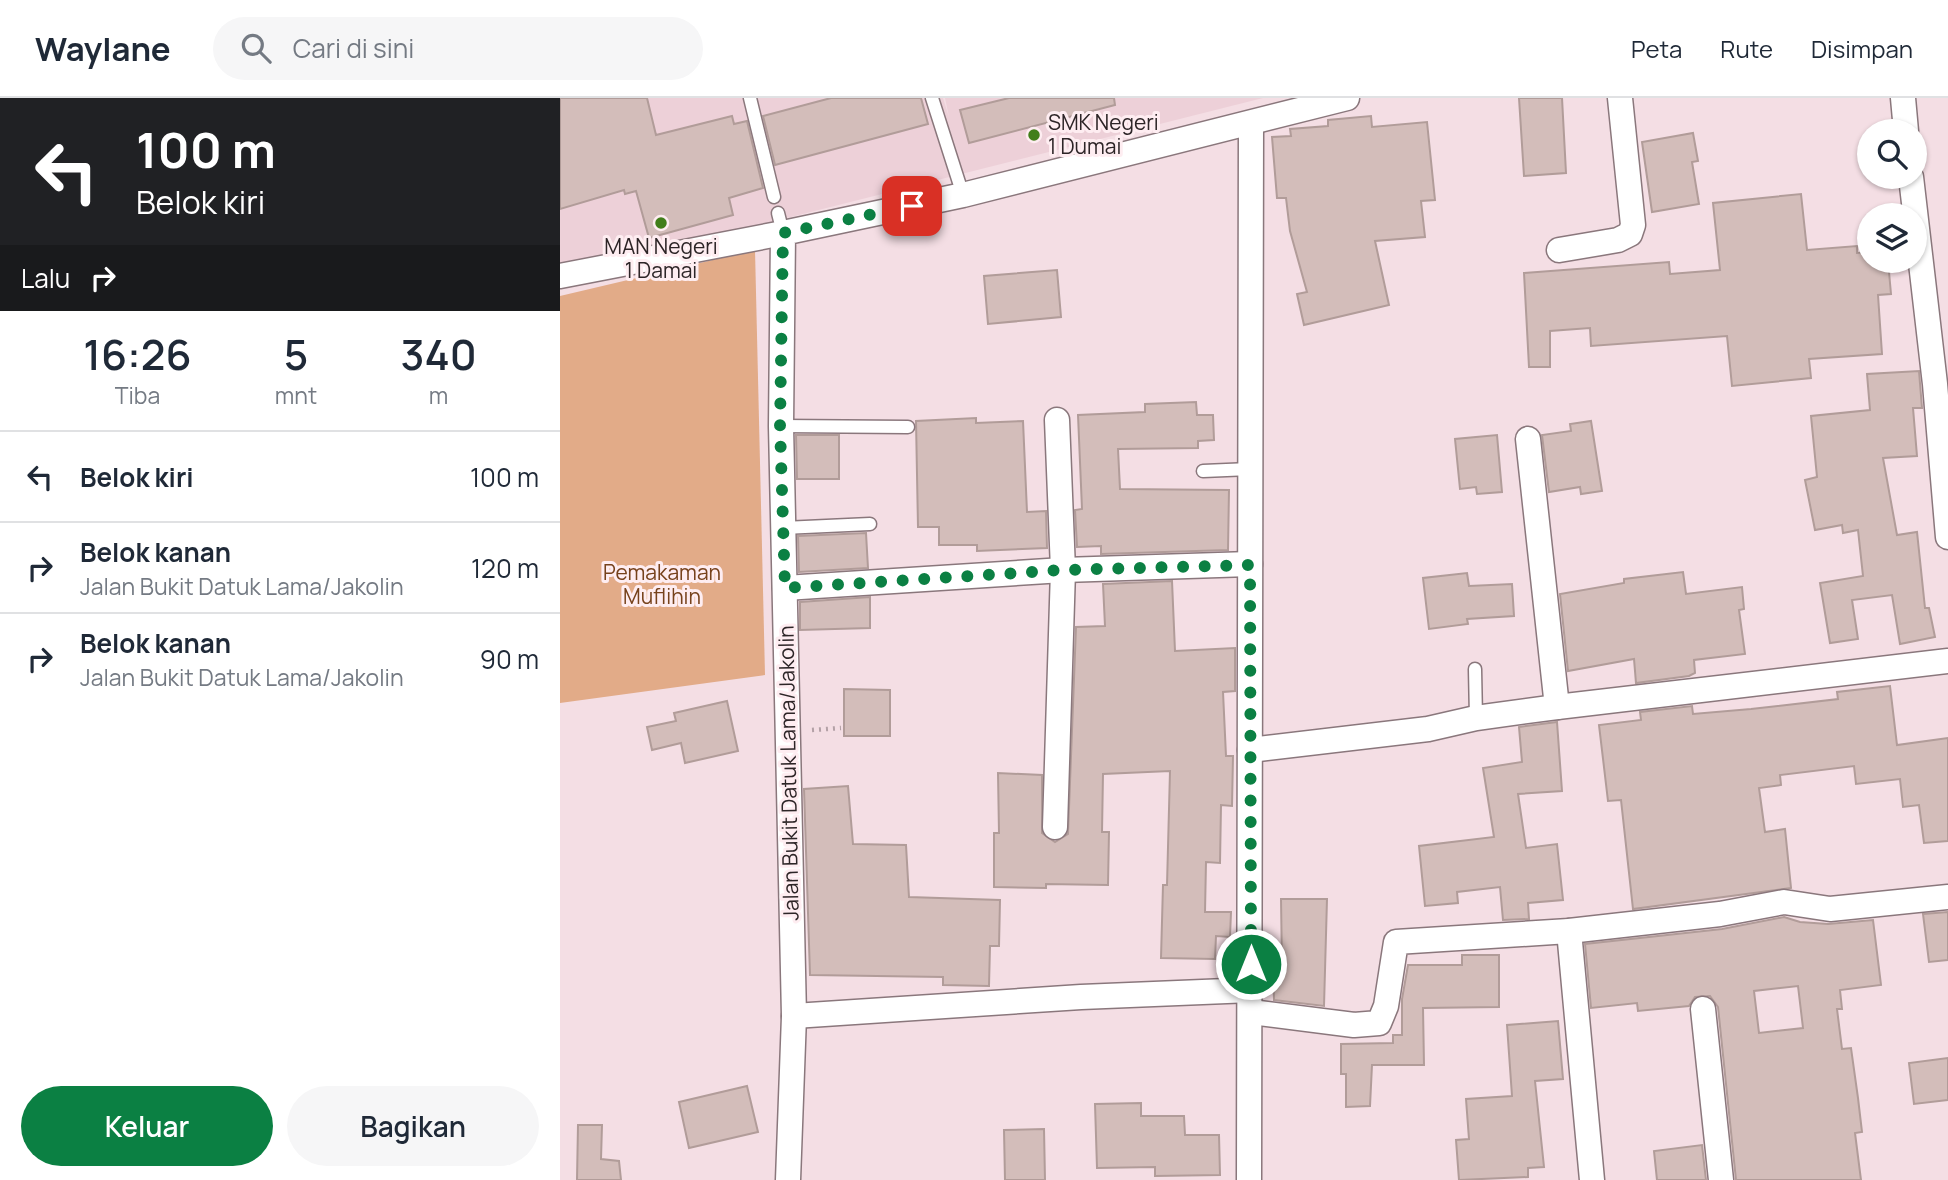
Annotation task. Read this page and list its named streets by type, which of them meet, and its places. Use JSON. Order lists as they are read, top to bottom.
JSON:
{
  "streets": {
    "street": ["Jalan Bukit Datuk Lama/Jakolin"]
  },
  "parks": ["Pemakaman Muflihin"],
  "places": ["SMK Negeri 1 Dumai", "MAN Negeri 1 Damai"],
  "page": {
    "header": "Waylane",
    "search": "Cari di sini",
    "nav": ["Peta", "Rute", "Disimpan"],
    "turn": ["100 m", "Belok kiri"],
    "then": "Lalu",
    "eta": [
      "16:26",
      "Tiba",
      "5",
      "mnt",
      "340",
      "m"
    ],
    "list": [
      {
        "name": "Belok kiri",
        "value": "100 m"
      },
      {
        "name": "Belok kanan",
        "note": "Jalan Bukit Datuk Lama/Jakolin",
        "value": "120 m"
      },
      {
        "name": "Belok kanan",
        "note": "Jalan Bukit Datuk Lama/Jakolin",
        "value": "90 m"
      }
    ],
    "buttons": ["Keluar", "Bagikan"]
  }
}
